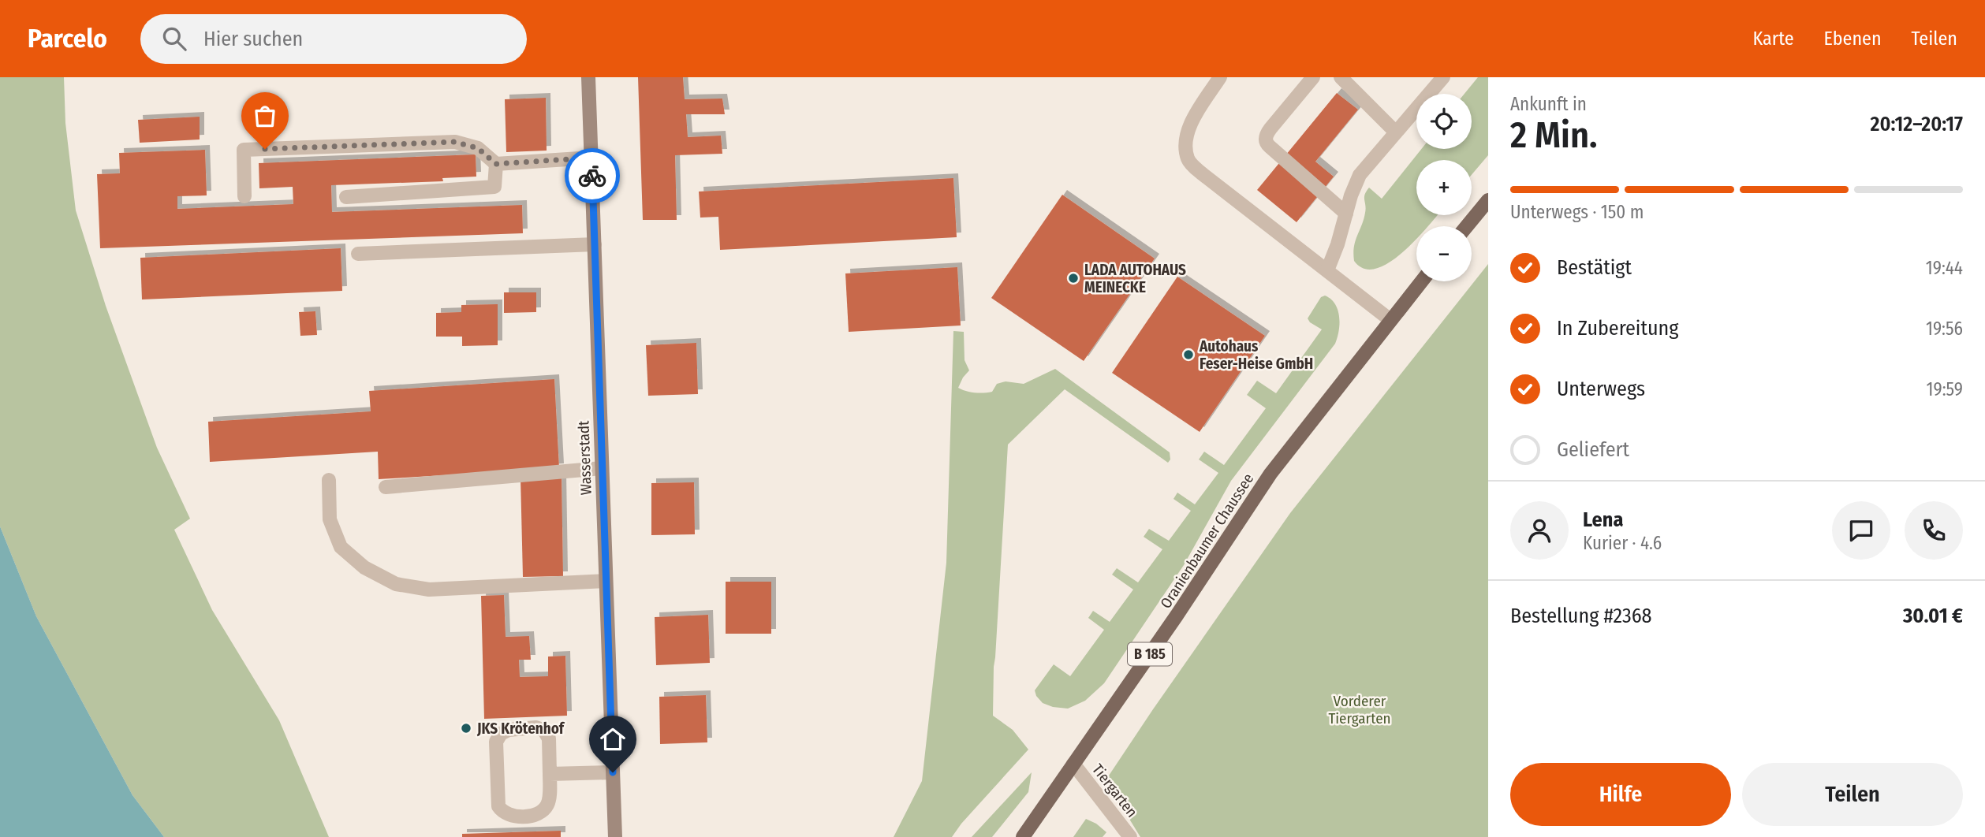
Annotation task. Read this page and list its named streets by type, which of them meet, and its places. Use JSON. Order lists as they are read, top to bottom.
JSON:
{
  "streets": {
    "main road": ["Wasserstadt", "Oranienbaumer Chaussee", "B 185"],
    "lane": ["Tiergarten"]
  },
  "crossings": [
    ["Oranienbaumer Chaussee", "Tiergarten"]
  ],
  "parks": ["Vorderer Tiergarten"],
  "places": ["LADA AUTOHAUS MEINECKE", "Autohaus Feser-Heise GmbH", "JKS Krötenhof"],
  "page": {
    "header": "Parcelo",
    "search": "Hier suchen",
    "nav": ["Karte", "Ebenen", "Teilen"],
    "heading": ["2 Min.", "Ankunft in", "20:12–20:17"],
    "panel": [
      "Lena",
      "Kurier · 4.6",
      "Bestellung #2368",
      "30.01 €"
    ],
    "map_buttons": ["+", "−"],
    "bar": "Unterwegs · 150 m",
    "list": [
      ["Bestätigt", "19:44"],
      ["In Zubereitung", "19:56"],
      ["Unterwegs", "19:59"],
      "Geliefert"
    ],
    "buttons": ["Hilfe", "Teilen"]
  }
}
